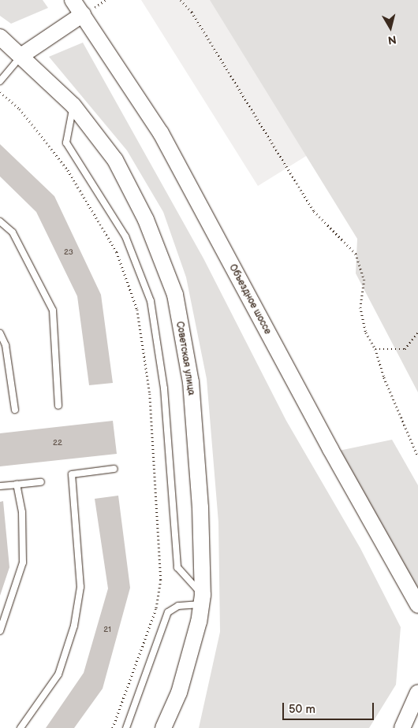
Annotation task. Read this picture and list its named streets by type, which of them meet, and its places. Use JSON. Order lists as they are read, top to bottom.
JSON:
{
  "streets": {
    "street": ["Объездное шоссе", "Советская улица"]
  },
  "house_numbers": ["23", "22", "21"],
  "scale_bar": "50 m",
  "north": "bottom"
}
